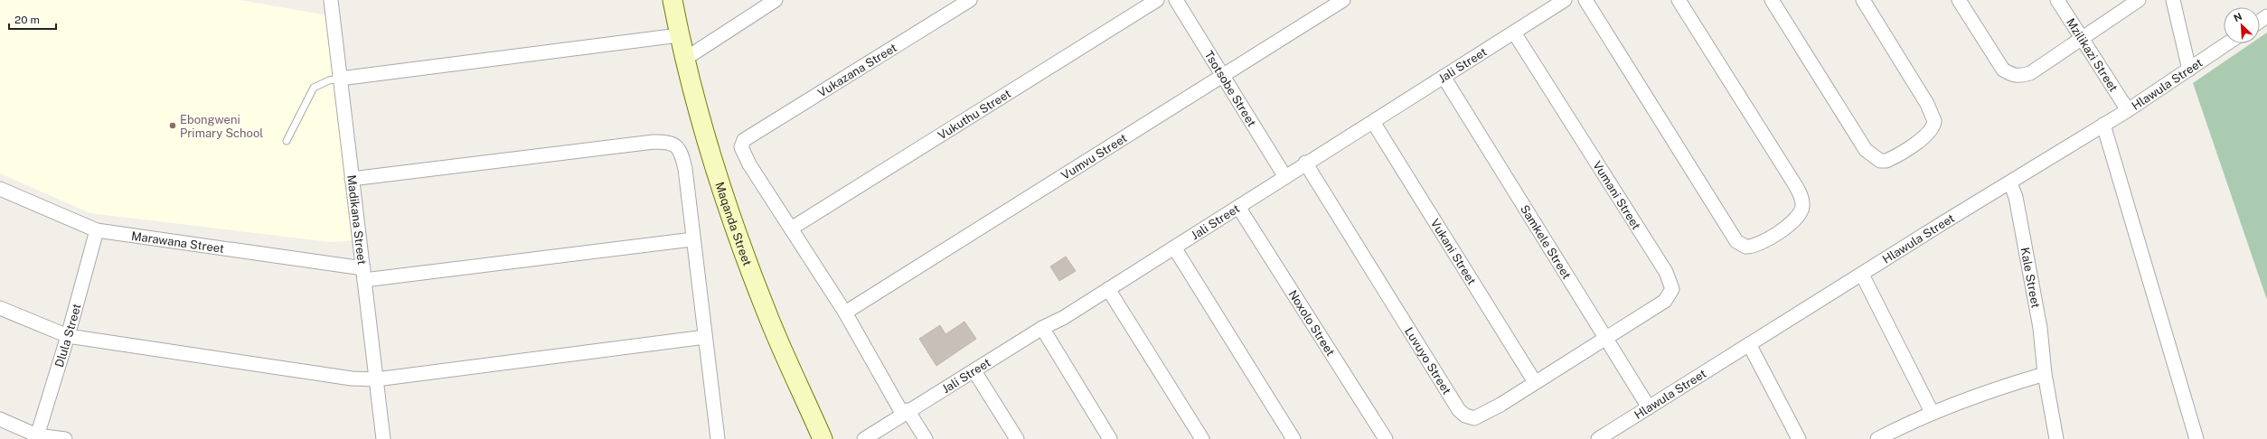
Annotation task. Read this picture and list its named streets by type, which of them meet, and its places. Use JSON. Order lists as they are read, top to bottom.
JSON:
{
  "streets": {
    "street": [
      "Mzilikazi Street",
      "Jali Street",
      "Vukazana Street",
      "Hlawula Street",
      "Tsotsobe Street",
      "Vukuthu Street",
      "Vumvu Street",
      "Vumani Street",
      "Madikana Street",
      "Maqanda Street",
      "Marawana Street",
      "Samkele Street",
      "Vukani Street",
      "Kale Street",
      "Noxolo Street",
      "Dlula Street",
      "Luvuyo Street"
    ]
  },
  "crossings": [
    ["Mzilikazi Street", "Hlawula Street"],
    ["Jali Street", "Tsotsobe Street"],
    ["Jali Street", "Vumani Street"],
    ["Jali Street", "Samkele Street"],
    ["Jali Street", "Vukani Street"],
    ["Jali Street", "Noxolo Street"],
    ["Jali Street", "Luvuyo Street"],
    ["Vukazana Street", "Vukuthu Street"],
    ["Hlawula Street", "Samkele Street"],
    ["Hlawula Street", "Kale Street"],
    ["Tsotsobe Street", "Vumvu Street"],
    ["Vumani Street", "Samkele Street"],
    ["Vumani Street", "Luvuyo Street"],
    ["Madikana Street", "Marawana Street"],
    ["Marawana Street", "Dlula Street"],
    ["Samkele Street", "Luvuyo Street"],
    ["Vukani Street", "Luvuyo Street"]
  ],
  "places": ["Ebongweni Primary School"],
  "scale_bar": "20 m",
  "north": "top left"
}
